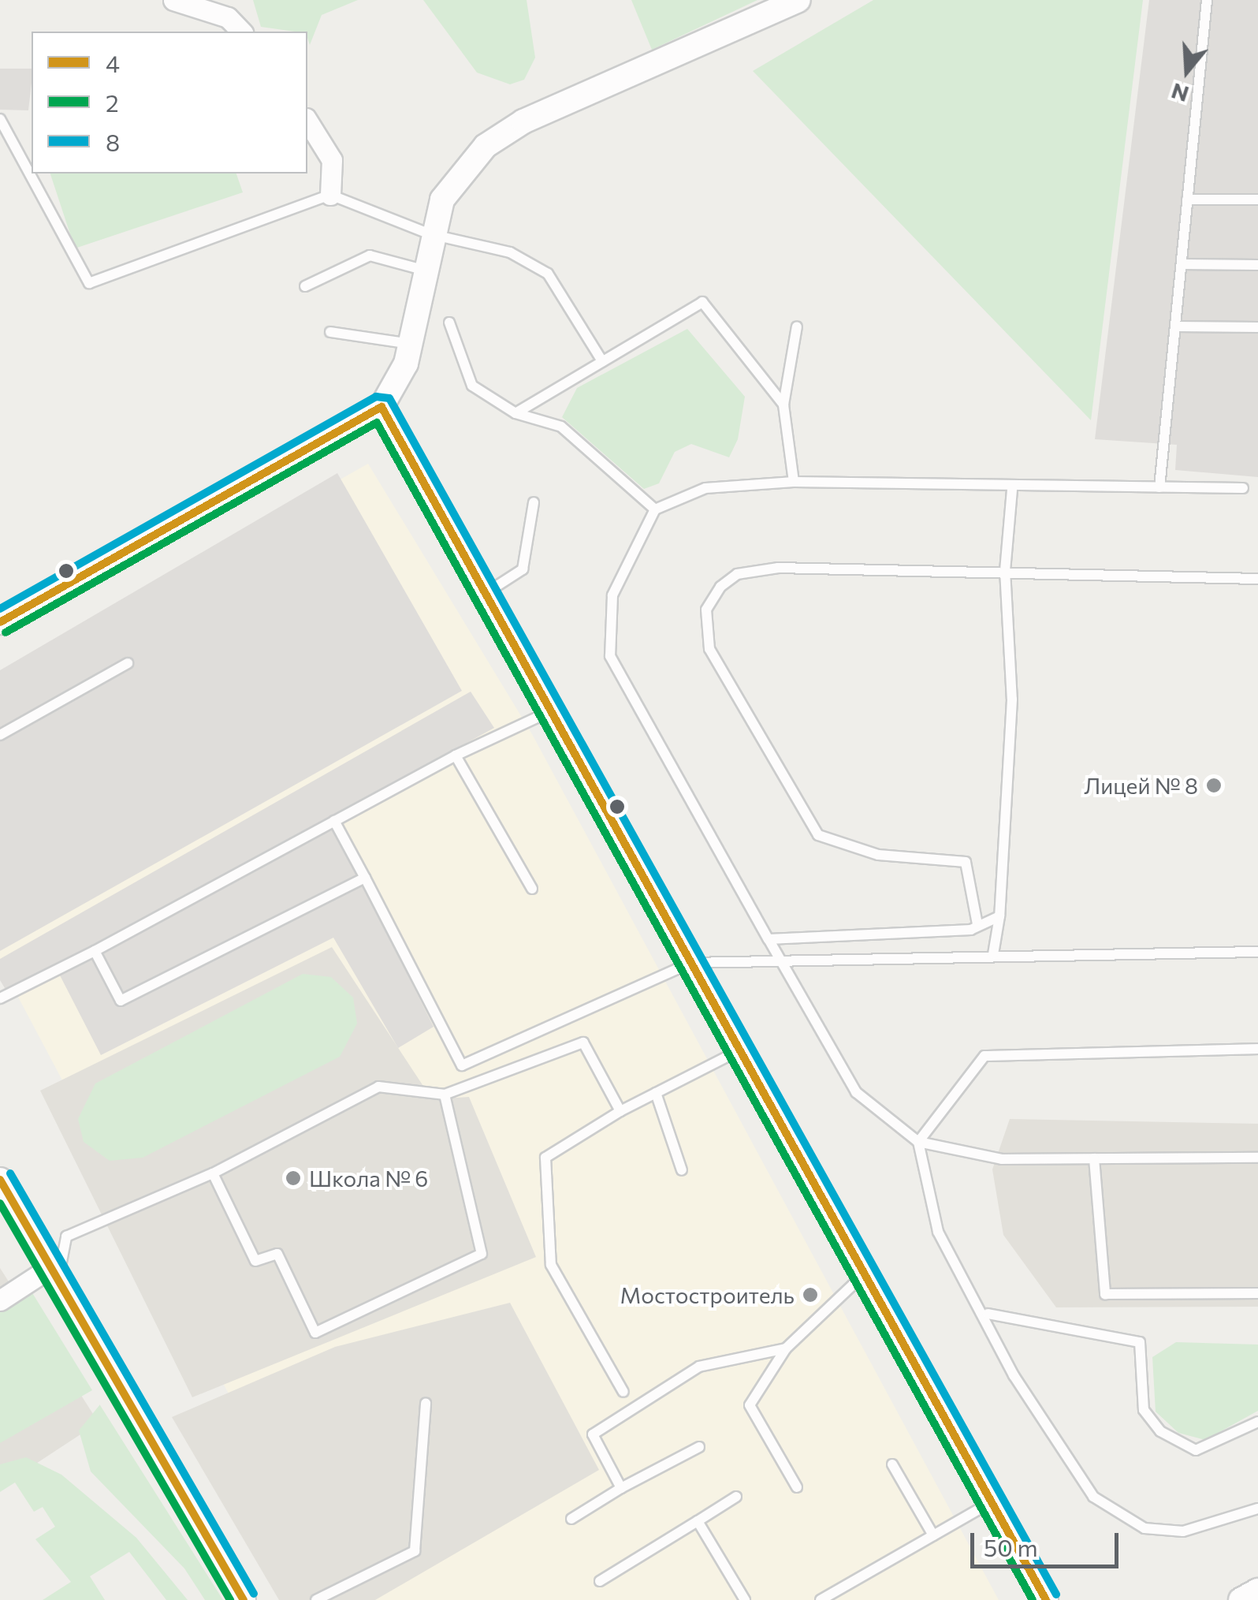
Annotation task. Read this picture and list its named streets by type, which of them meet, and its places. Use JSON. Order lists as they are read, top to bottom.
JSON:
{
  "places": ["Лицей № 8", "Школа № 6", "Мостостроитель"],
  "lines": ["transit line 8", "transit line 4", "transit line 2"],
  "legend": ["4", "2", "8"],
  "scale_bar": "50 m",
  "north": "bottom"
}
